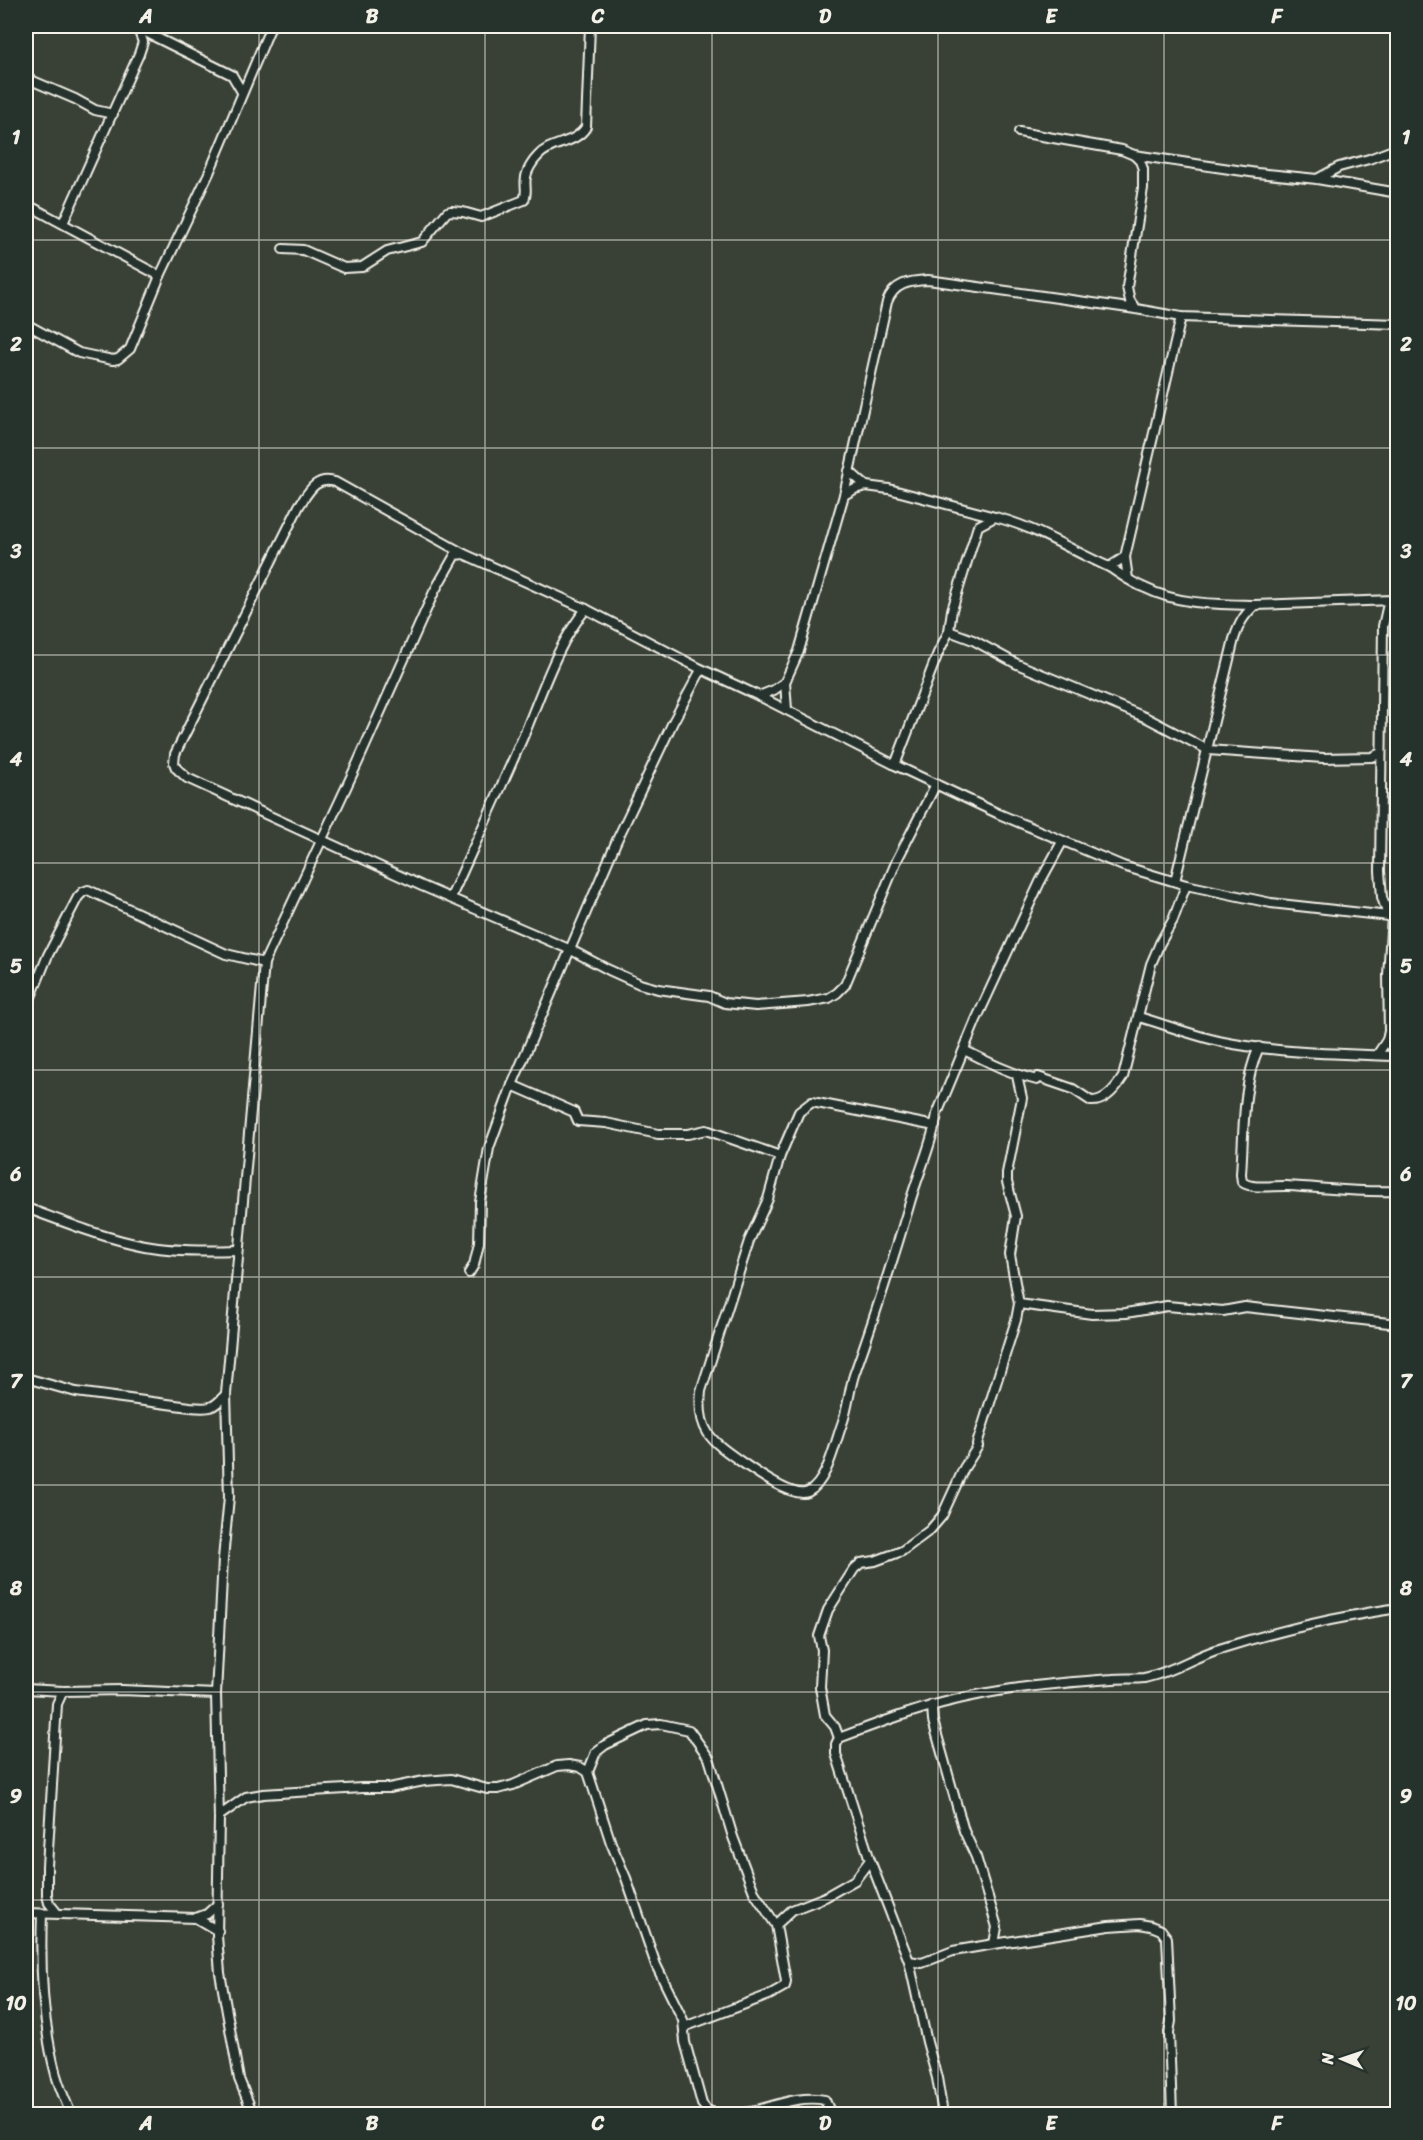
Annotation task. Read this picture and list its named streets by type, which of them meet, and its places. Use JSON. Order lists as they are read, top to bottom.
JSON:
{
  "north": "left",
  "grid": {
    "columns": [
      "A",
      "B",
      "C",
      "D",
      "E",
      "F"
    ],
    "rows": [
      "1",
      "2",
      "3",
      "4",
      "5",
      "6",
      "7",
      "8",
      "9",
      "10"
    ]
  }
}
